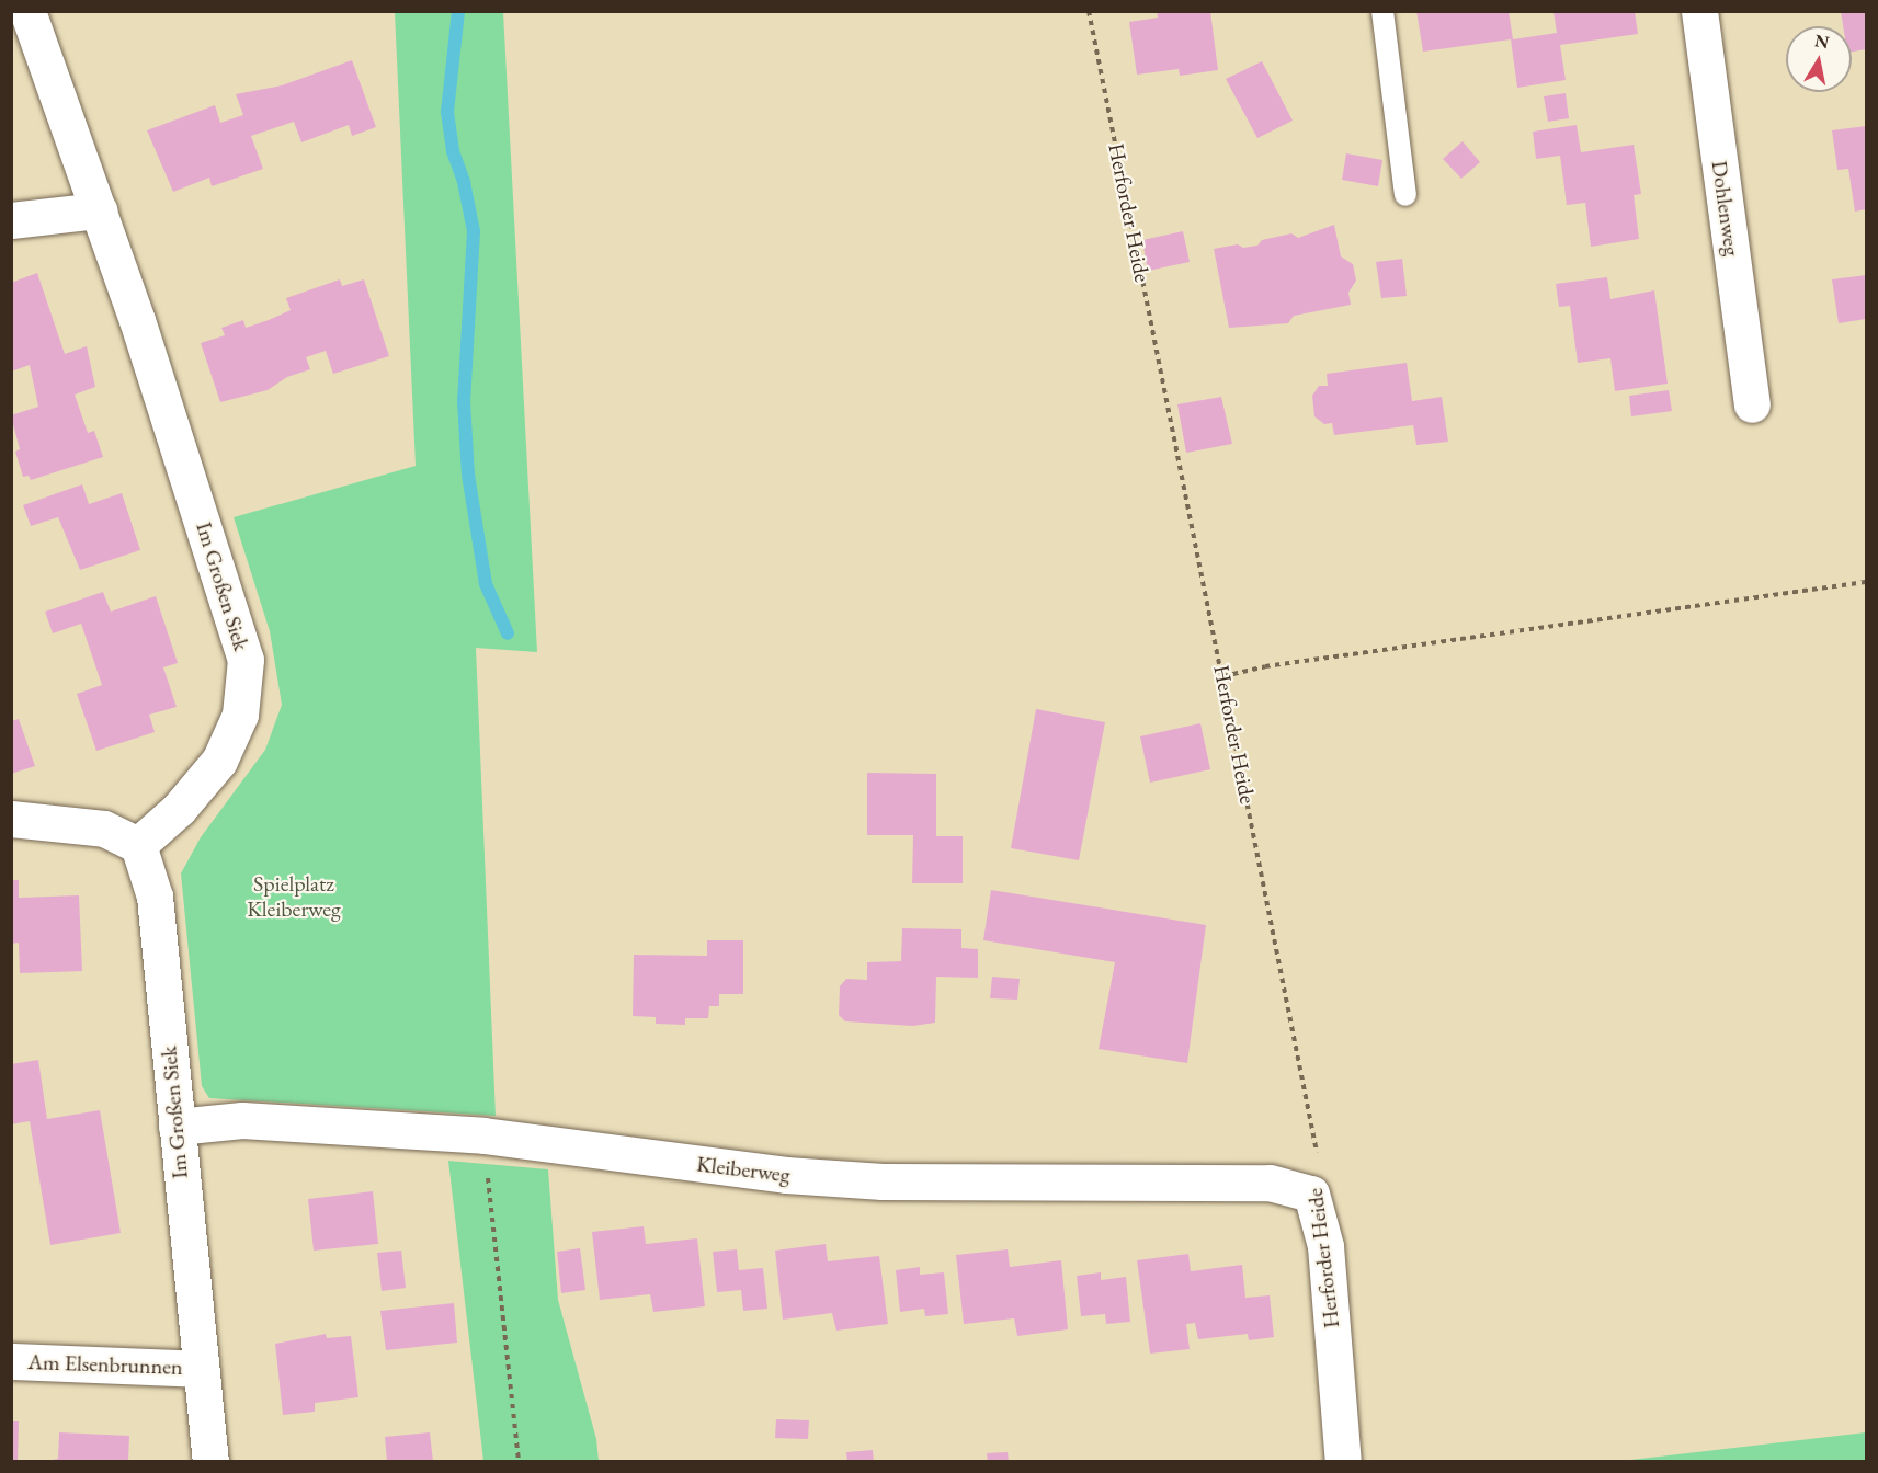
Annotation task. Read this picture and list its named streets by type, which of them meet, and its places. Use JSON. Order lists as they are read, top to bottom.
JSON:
{
  "streets": {
    "street": [
      "Dohlenweg",
      "Herforder Heide",
      "Im Großen Siek",
      "Kleiberweg",
      "Am Elsenbrunnen"
    ]
  },
  "crossings": [
    ["Herforder Heide", "Kleiberweg"],
    ["Im Großen Siek", "Kleiberweg"],
    ["Im Großen Siek", "Am Elsenbrunnen"]
  ],
  "parks": ["Spielplatz Kleiberweg"],
  "north": "top"
}
